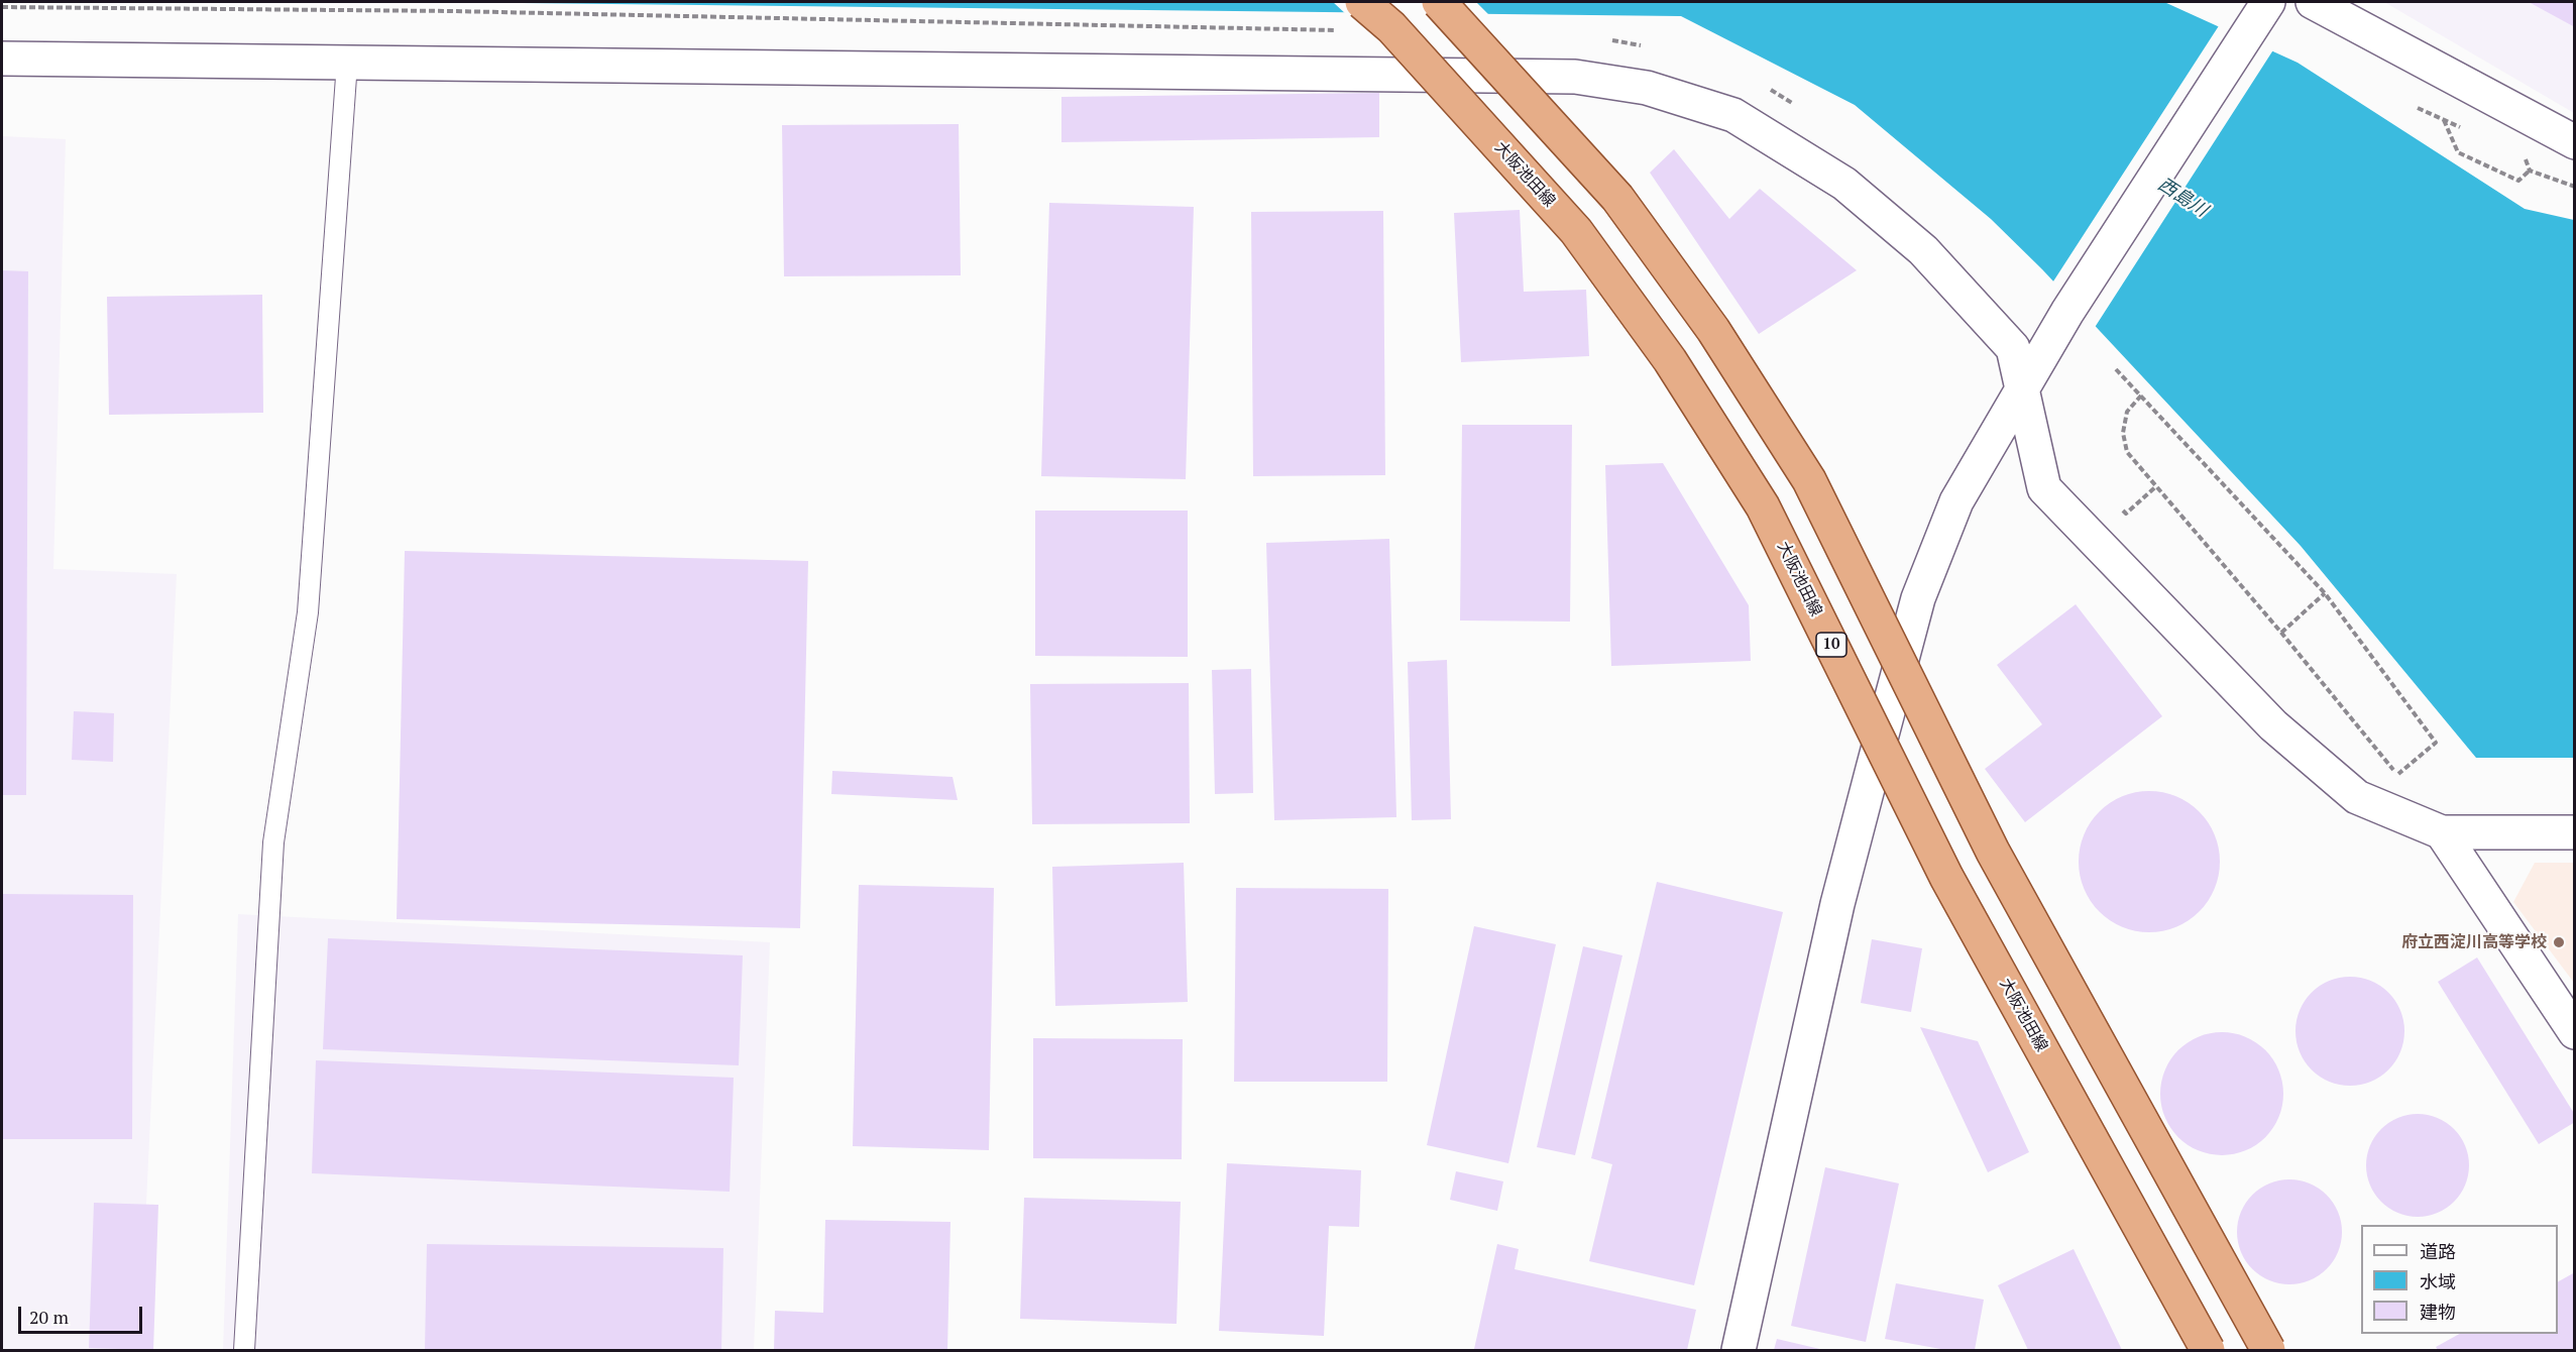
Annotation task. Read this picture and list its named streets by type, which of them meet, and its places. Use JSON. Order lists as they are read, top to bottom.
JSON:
{
  "streets": {
    "main road": ["大阪池田線", "10"]
  },
  "water": ["西島川"],
  "places": ["府立西淀川高等学校"],
  "legend": ["道路", "水域", "建物"],
  "scale_bar": "20 m"
}
